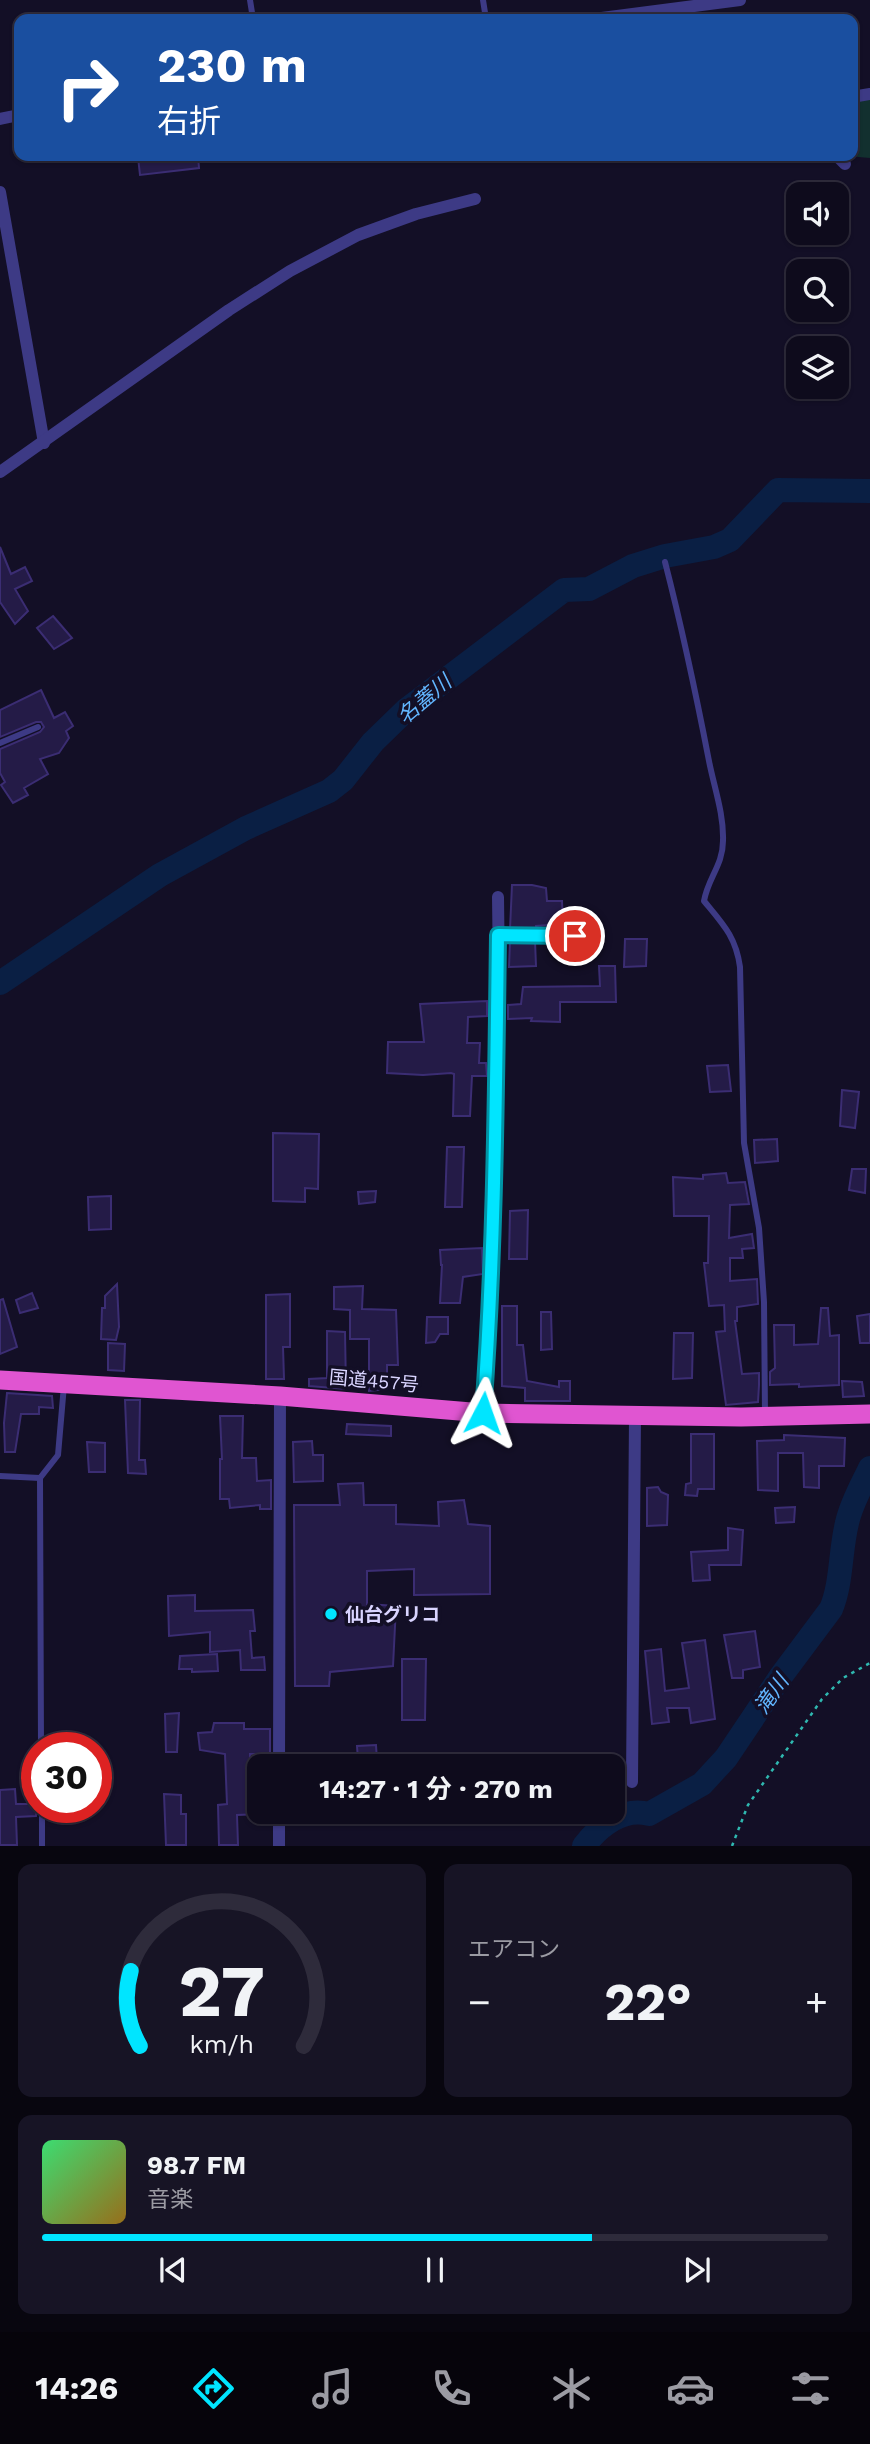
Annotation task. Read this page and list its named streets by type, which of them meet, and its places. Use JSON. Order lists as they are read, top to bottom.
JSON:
{
  "streets": {
    "highway": ["国道457号"]
  },
  "water": ["名蓋川", "滝川"],
  "places": ["仙台グリコ"],
  "page": {
    "turn": ["230 m", "右折"],
    "limit": "30",
    "trip": "14:27 · 1 分 · 270 m",
    "tile": "エアコン",
    "heat": ["−", "22°", "+"],
    "song": ["98.7 FM", "音楽"],
    "tabs": "14:26",
    "gauge": ["27", "km/h"]
  }
}
